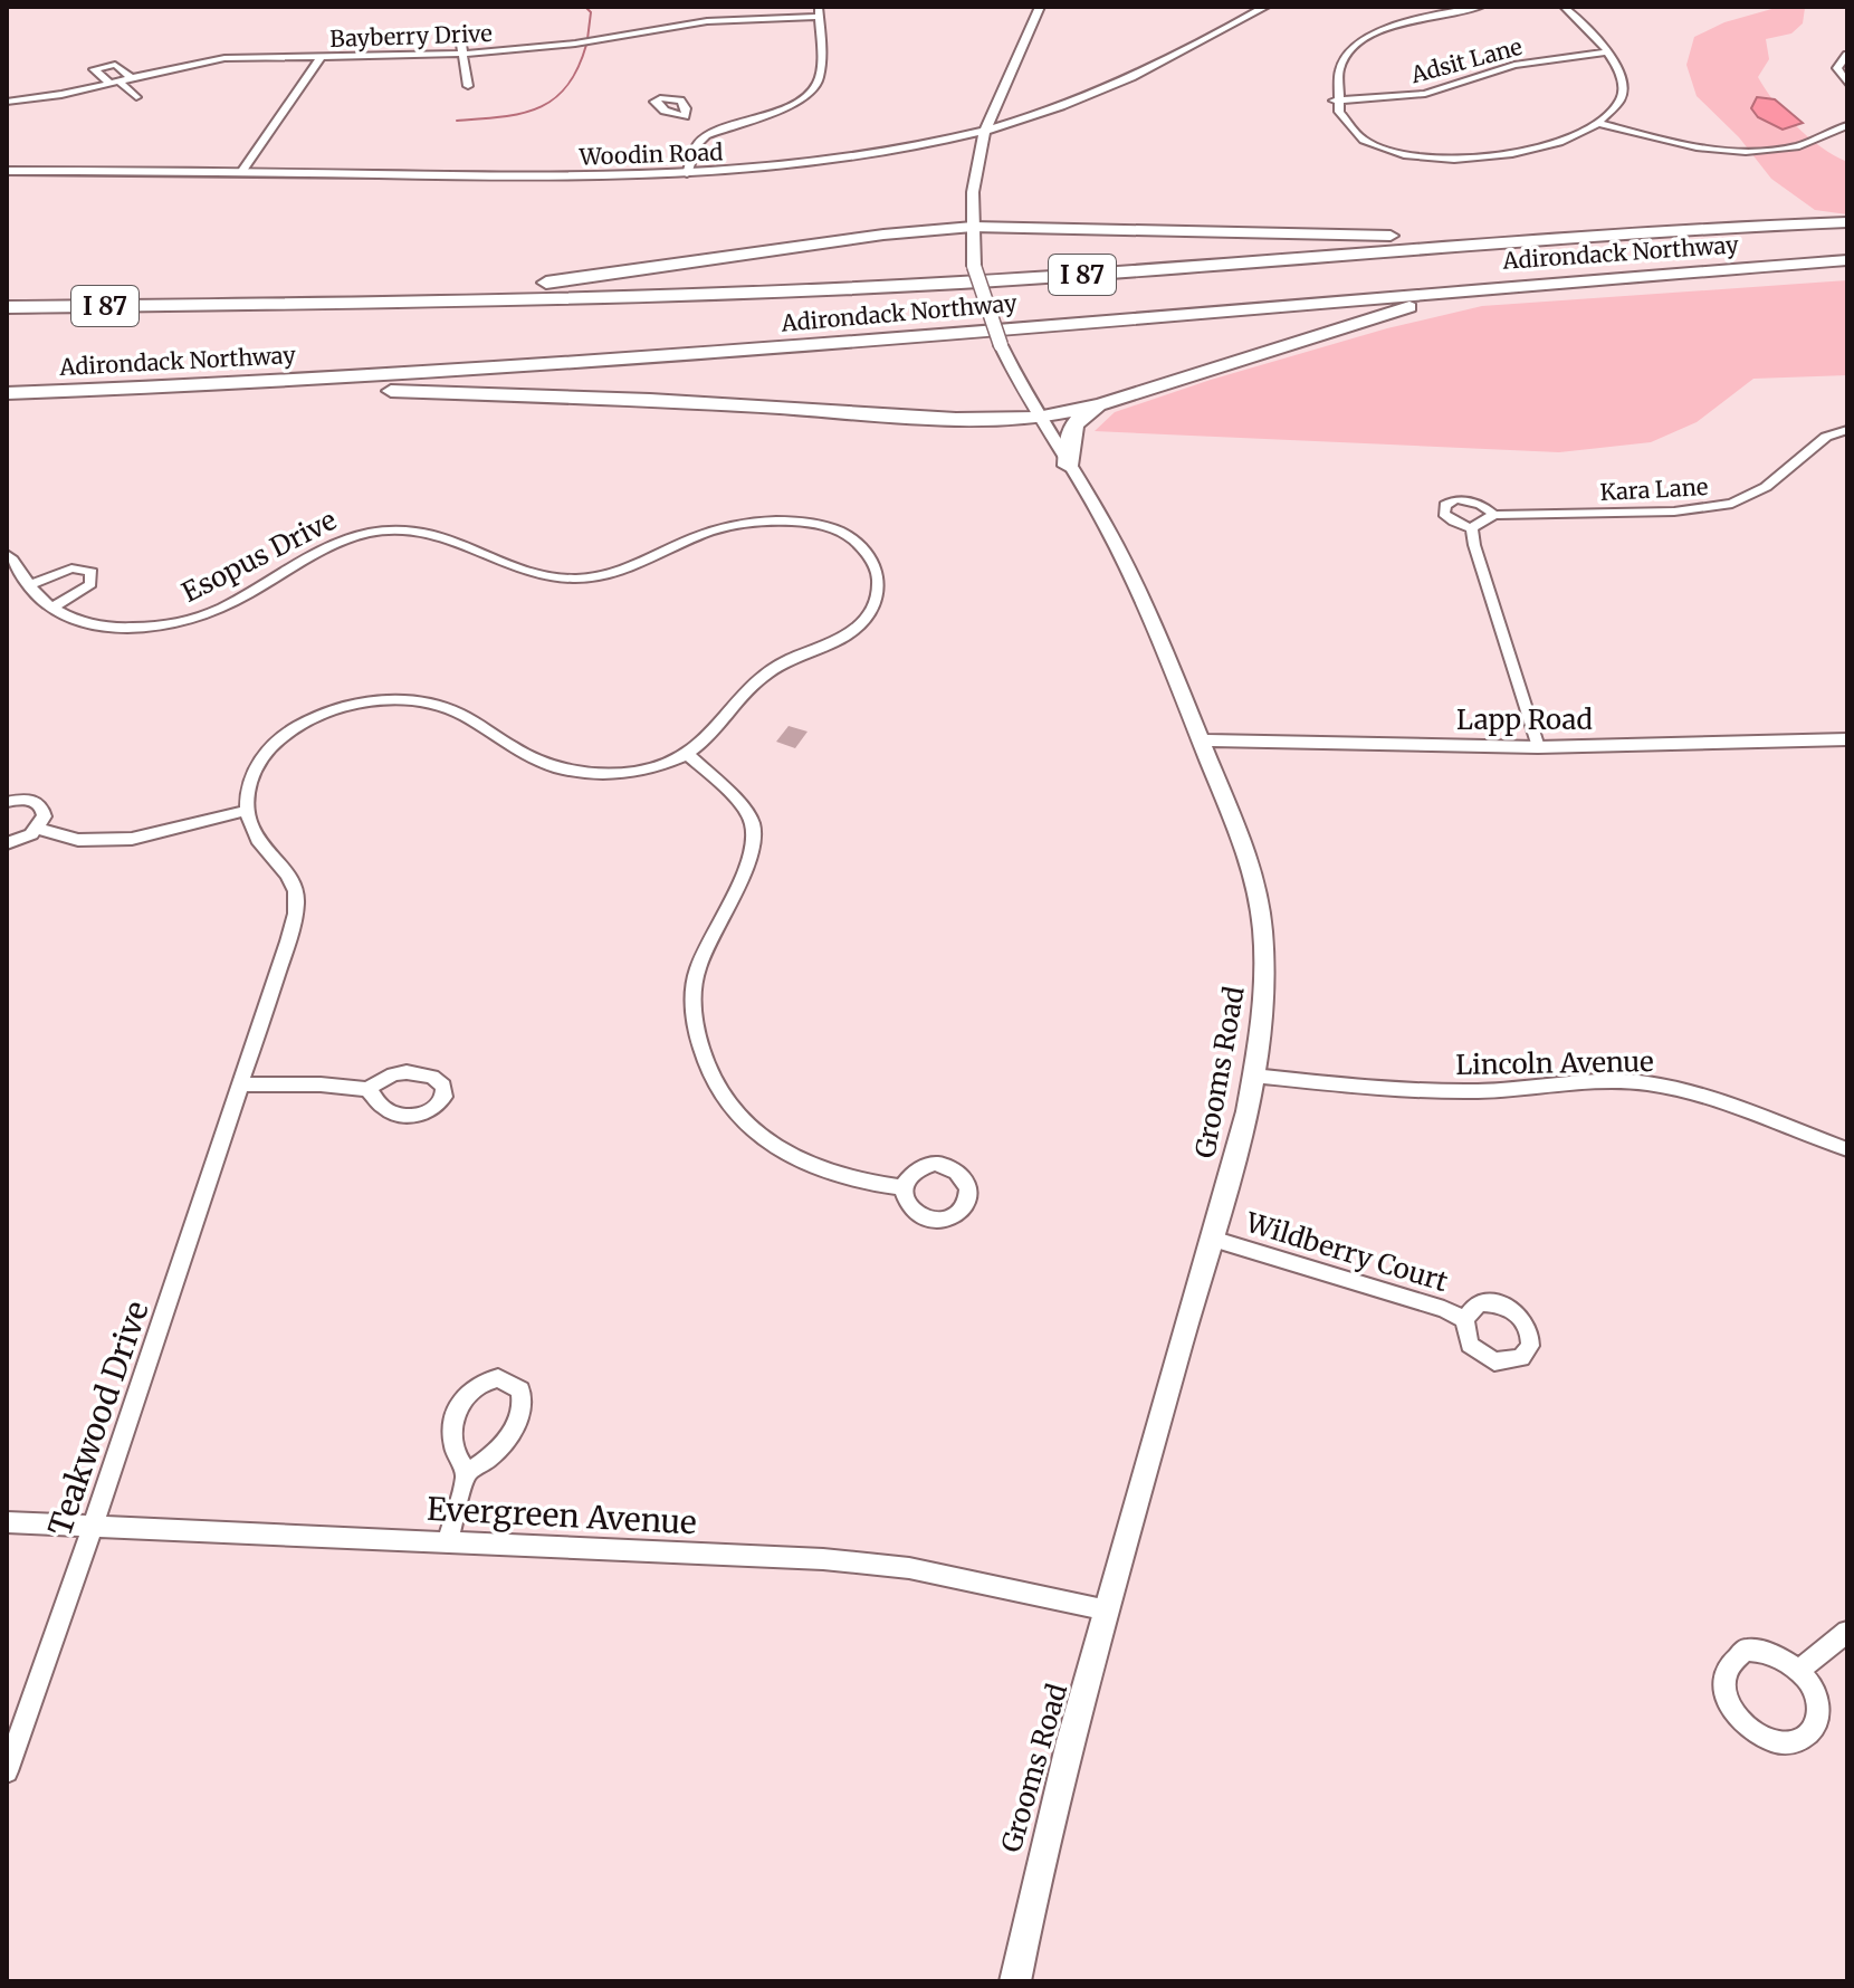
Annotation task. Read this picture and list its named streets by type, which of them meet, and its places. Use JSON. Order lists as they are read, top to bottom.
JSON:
{
  "streets": {
    "highway": ["Adirondack Northway", "I 87"],
    "street": [
      "Bayberry Drive",
      "Adsit Lane",
      "Woodin Road",
      "Kara Lane",
      "Esopus Drive",
      "Lapp Road",
      "Lincoln Avenue",
      "Grooms Road",
      "Wildberry Court",
      "Teakwood Drive",
      "Evergreen Avenue"
    ]
  },
  "crossings": [
    ["Woodin Road", "Grooms Road"],
    ["Lapp Road", "Grooms Road"],
    ["Lincoln Avenue", "Grooms Road"],
    ["Grooms Road", "Wildberry Court"],
    ["Grooms Road", "Evergreen Avenue"],
    ["Teakwood Drive", "Evergreen Avenue"]
  ]
}
